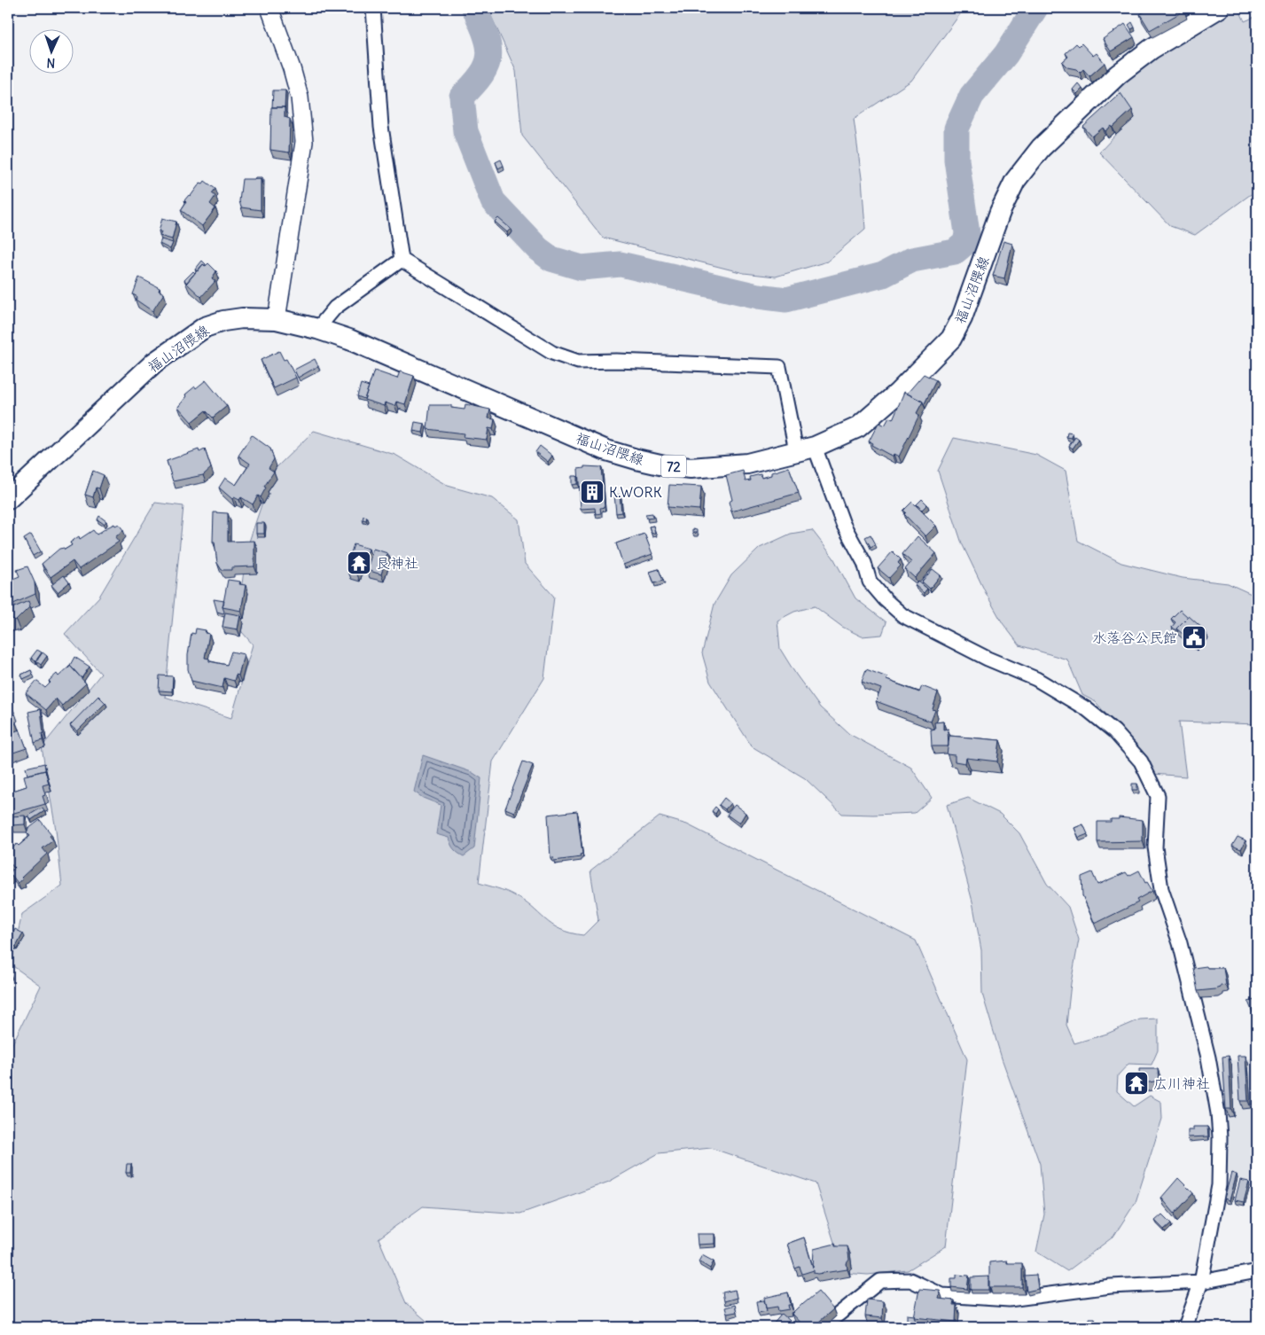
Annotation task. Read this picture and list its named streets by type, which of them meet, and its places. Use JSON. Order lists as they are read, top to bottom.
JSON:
{
  "streets": {
    "main road": ["福山沼隈線", "72"]
  },
  "places": {
    "building": ["K.WORK"],
    "temple": ["艮神社", "広川神社"],
    "public building": ["水落谷公民館"]
  },
  "north": "bottom"
}
